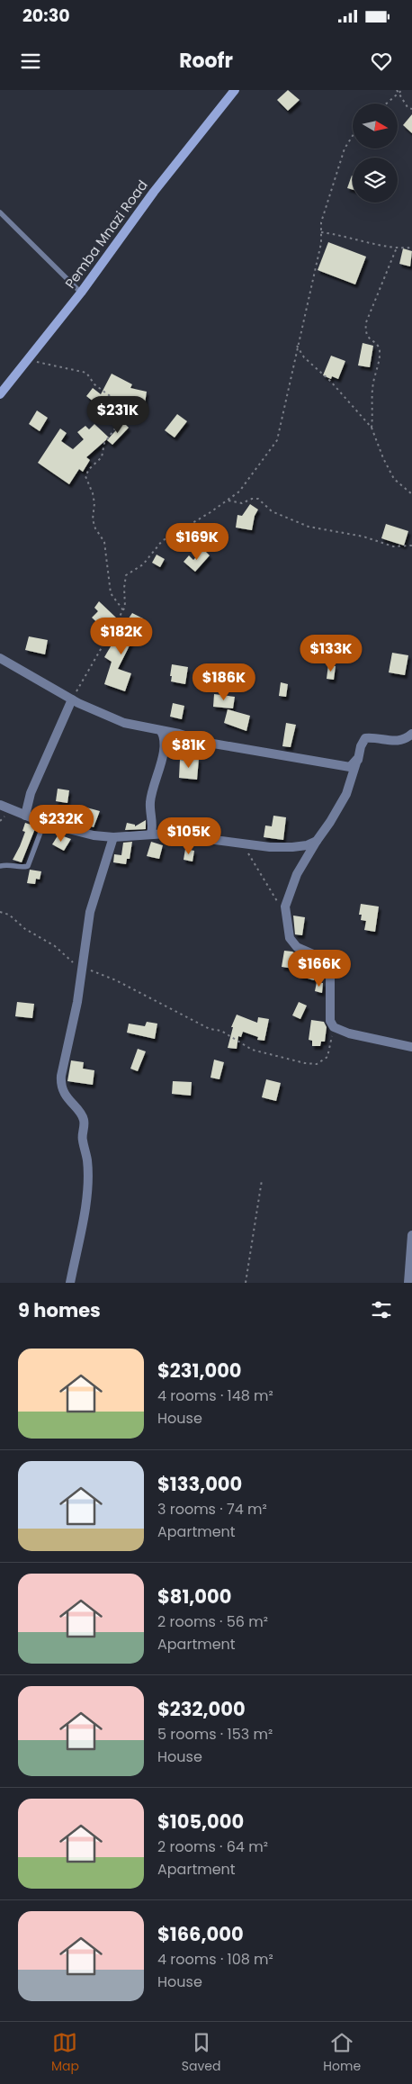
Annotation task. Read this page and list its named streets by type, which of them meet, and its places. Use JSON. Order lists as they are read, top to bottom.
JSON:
{
  "streets": {
    "main road": ["Pemba Mnazi Road"]
  },
  "north": "right",
  "page": {
    "status": "20:30",
    "header": "Roofr",
    "price": [
      "$231K",
      "$169K",
      "$182K",
      "$133K",
      "$186K",
      "$81K",
      "$232K",
      "$105K",
      "$166K"
    ],
    "heading": "9 homes",
    "list": [
      {
        "name": "$231,000",
        "note": "4 rooms · 148 m² · House"
      },
      {
        "name": "$133,000",
        "note": "3 rooms · 74 m² · Apartment"
      },
      {
        "name": "$81,000",
        "note": "2 rooms · 56 m² · Apartment"
      },
      {
        "name": "$232,000",
        "note": "5 rooms · 153 m² · House"
      },
      {
        "name": "$105,000",
        "note": "2 rooms · 64 m² · Apartment"
      },
      {
        "name": "$166,000",
        "note": "4 rooms · 108 m² · House"
      }
    ],
    "tabs": ["Map", "Saved", "Home"]
  }
}
